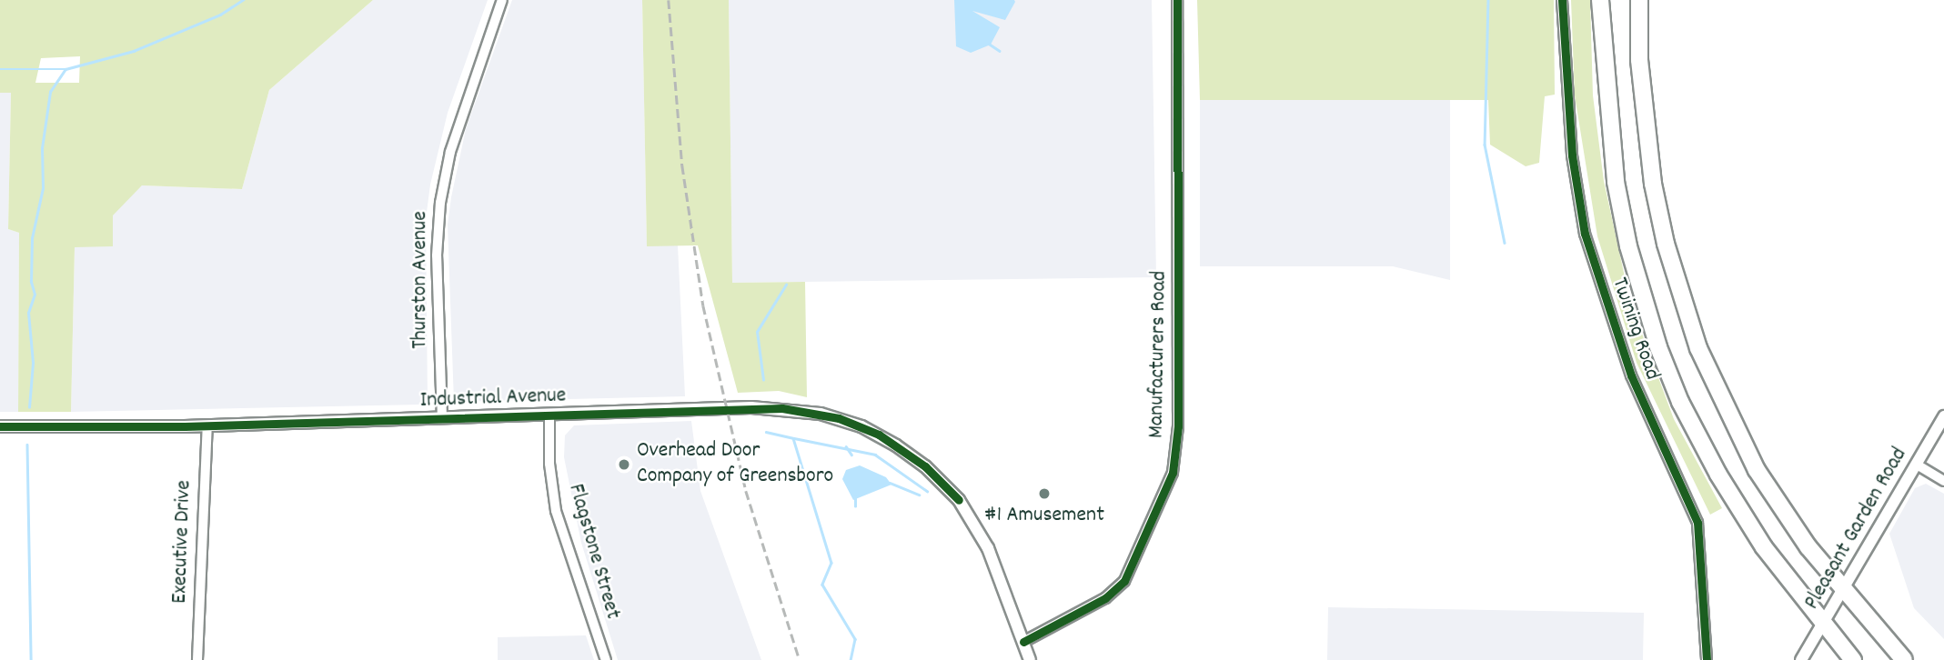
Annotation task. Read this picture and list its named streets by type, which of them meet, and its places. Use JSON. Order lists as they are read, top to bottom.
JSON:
{
  "streets": {
    "main road": ["Industrial Avenue", "Pleasant Garden Road"],
    "street": [
      "Thurston Avenue",
      "Twining Road",
      "Manufacturers Road",
      "Executive Drive",
      "Flagstone Street"
    ]
  },
  "crossings": [
    ["Thurston Avenue", "Industrial Avenue"],
    ["Manufacturers Road", "Industrial Avenue"],
    ["Industrial Avenue", "Executive Drive"],
    ["Industrial Avenue", "Flagstone Street"]
  ],
  "places": ["Overhead Door Company of Greensboro", "#1 Amusement"]
}
